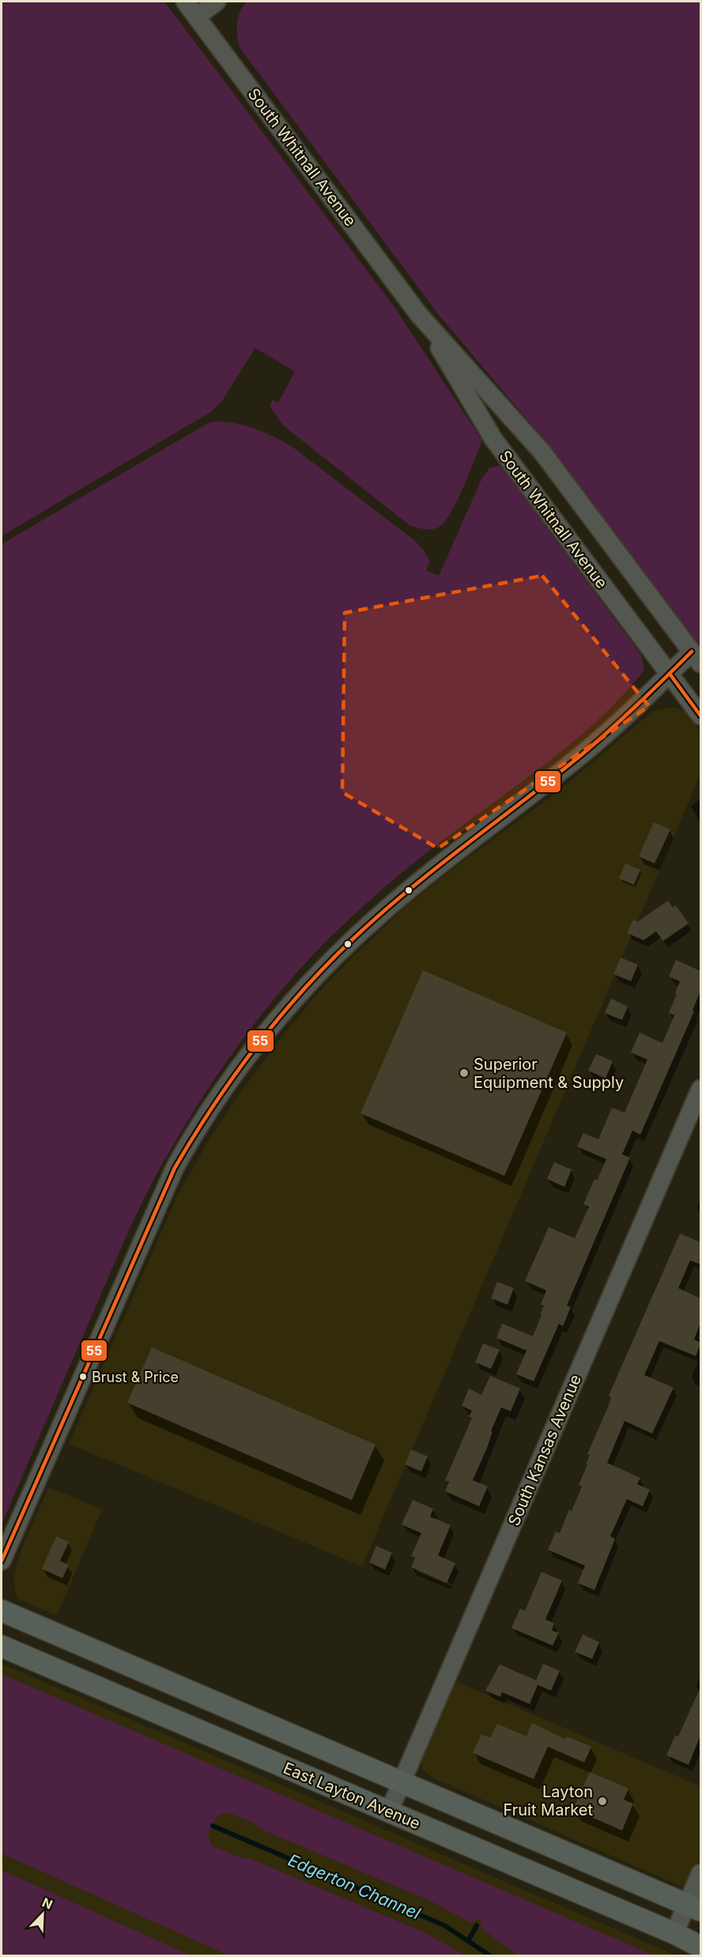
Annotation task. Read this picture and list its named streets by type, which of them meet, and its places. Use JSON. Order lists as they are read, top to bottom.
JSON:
{
  "streets": {
    "main road": ["East Layton Avenue"],
    "street": ["South Whitnall Avenue", "South Kansas Avenue"]
  },
  "crossings": [
    ["South Kansas Avenue", "East Layton Avenue"]
  ],
  "water": ["Edgerton Channel"],
  "places": ["Superior Equipment & Supply", "Brust & Price", "Layton Fruit Market"],
  "lines": ["transit line 55"],
  "north": "top right"
}
